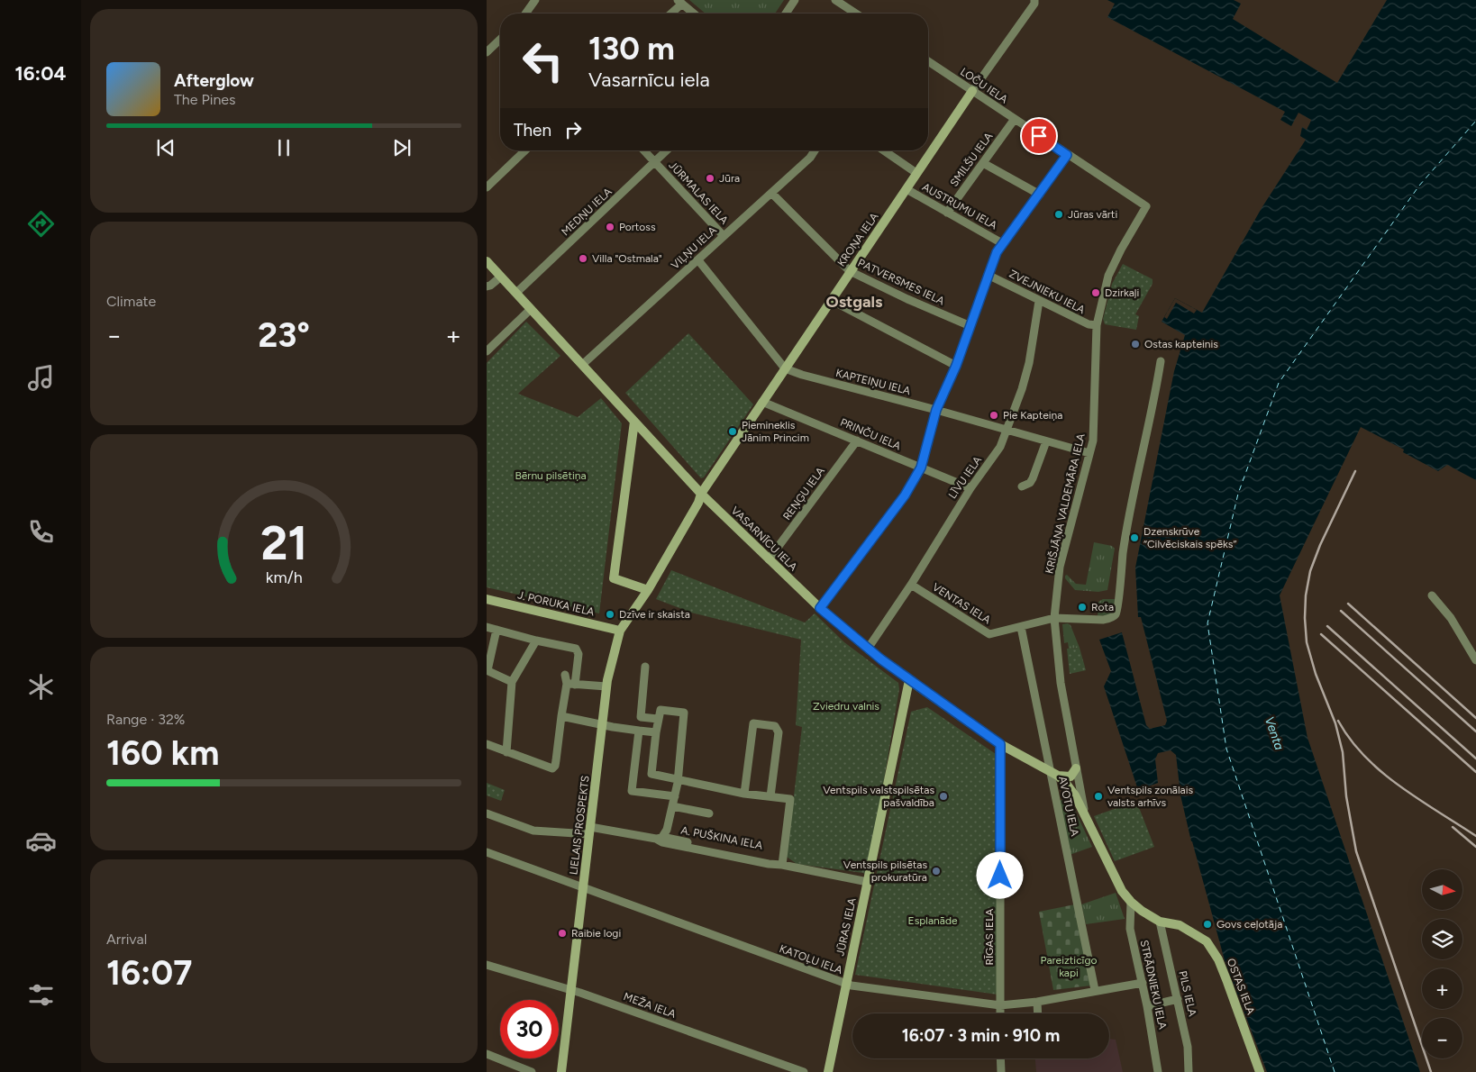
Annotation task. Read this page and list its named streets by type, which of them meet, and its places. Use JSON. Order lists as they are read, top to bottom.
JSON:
{
  "streets": {
    "street": [
      "LOČU IELA",
      "SMILŠU IELA",
      "JŪRMALAS IELA",
      "AUSTRUMU IELA",
      "MEDŅU IELA",
      "KROŅA IELA",
      "VIĻŅU IELA",
      "PATVERSMES IELA",
      "ZVEJNIEKU IELA",
      "KAPTEIŅU IELA",
      "PRINČU IELA",
      "LĪVU IELA",
      "REŅĢU IELA",
      "KRIŠJĀŅA VALDEMĀRA IELA",
      "VASARNĪCU IELA",
      "J. PORUKA IELA",
      "VENTAS IELA",
      "AVOTU IELA",
      "LIELAIS PROSPEKTS",
      "A. PUŠKINA IELA",
      "JŪRAS IELA",
      "RĪGAS IELA",
      "KATOĻU IELA",
      "STRĀDNIEKU IELA",
      "OSTAS IELA",
      "PILS IELA",
      "MEŽA IELA"
    ]
  },
  "crossings": [
    ["LOČU IELA", "SMILŠU IELA"],
    ["LOČU IELA", "KROŅA IELA"],
    ["LOČU IELA", "KRIŠJĀŅA VALDEMĀRA IELA"],
    ["SMILŠU IELA", "AUSTRUMU IELA"],
    ["JŪRMALAS IELA", "MEDŅU IELA"],
    ["JŪRMALAS IELA", "VIĻŅU IELA"],
    ["AUSTRUMU IELA", "KROŅA IELA"],
    ["MEDŅU IELA", "VASARNĪCU IELA"],
    ["KROŅA IELA", "PATVERSMES IELA"],
    ["KROŅA IELA", "KAPTEIŅU IELA"],
    ["KROŅA IELA", "PRINČU IELA"],
    ["KROŅA IELA", "VASARNĪCU IELA"],
    ["KROŅA IELA", "LIELAIS PROSPEKTS"],
    ["VIĻŅU IELA", "PATVERSMES IELA"],
    ["VIĻŅU IELA", "VASARNĪCU IELA"],
    ["ZVEJNIEKU IELA", "LĪVU IELA"],
    ["ZVEJNIEKU IELA", "KRIŠJĀŅA VALDEMĀRA IELA"],
    ["KAPTEIŅU IELA", "LĪVU IELA"],
    ["KAPTEIŅU IELA", "KRIŠJĀŅA VALDEMĀRA IELA"],
    ["PRINČU IELA", "LĪVU IELA"],
    ["PRINČU IELA", "REŅĢU IELA"],
    ["LĪVU IELA", "VASARNĪCU IELA"],
    ["LĪVU IELA", "VENTAS IELA"],
    ["REŅĢU IELA", "VASARNĪCU IELA"],
    ["KRIŠJĀŅA VALDEMĀRA IELA", "VASARNĪCU IELA"],
    ["KRIŠJĀŅA VALDEMĀRA IELA", "VENTAS IELA"],
    ["VASARNĪCU IELA", "AVOTU IELA"],
    ["VASARNĪCU IELA", "LIELAIS PROSPEKTS"],
    ["VASARNĪCU IELA", "JŪRAS IELA"],
    ["VASARNĪCU IELA", "RĪGAS IELA"],
    ["J. PORUKA IELA", "LIELAIS PROSPEKTS"],
    ["VENTAS IELA", "AVOTU IELA"],
    ["AVOTU IELA", "KATOĻU IELA"],
    ["LIELAIS PROSPEKTS", "A. PUŠKINA IELA"],
    ["LIELAIS PROSPEKTS", "KATOĻU IELA"],
    ["LIELAIS PROSPEKTS", "MEŽA IELA"],
    ["A. PUŠKINA IELA", "JŪRAS IELA"],
    ["JŪRAS IELA", "KATOĻU IELA"],
    ["RĪGAS IELA", "KATOĻU IELA"],
    ["KATOĻU IELA", "STRĀDNIEKU IELA"],
    ["STRĀDNIEKU IELA", "OSTAS IELA"],
    ["OSTAS IELA", "PILS IELA"]
  ],
  "districts": ["Ostgals"],
  "water": ["Venta"],
  "parks": [
    "Bērnu pilsētiņa",
    "Zviedru valnis",
    "Esplanāde",
    "Pareizticīgo kapi"
  ],
  "places": [
    "Jūra",
    "Jūras vārti",
    "Portoss",
    "Villa \"Ostmala\"",
    "Dzirkaļi",
    "Ostas kapteinis",
    "Pie Kapteiņa",
    "Piemineklis Jānim Princim",
    "Dzenskrūve “Cilvēciskais spēks”",
    "Rota",
    "Dzīve ir skaista",
    "Ventspils valstspilsētas pašvaldība",
    "Ventspils zonālais valsts arhīvs",
    "Ventspils pilsētas prokuratūra",
    "Govs ceļotāja",
    "Raibie logi"
  ],
  "north": "right",
  "page": {
    "tabs": "16:04",
    "turn": ["130 m", "Vasarnīcu iela"],
    "song": ["Afterglow", "The Pines"],
    "then": "Then",
    "tile": [
      "Climate",
      ["Range · 32%", "160 km"],
      ["Arrival", "16:07"]
    ],
    "heat": ["−", "23°", "+"],
    "map_buttons": ["+", "−"],
    "limit": "30",
    "trip": "16:07 · 3 min · 910 m",
    "gauge": ["21", "km/h"]
  }
}
